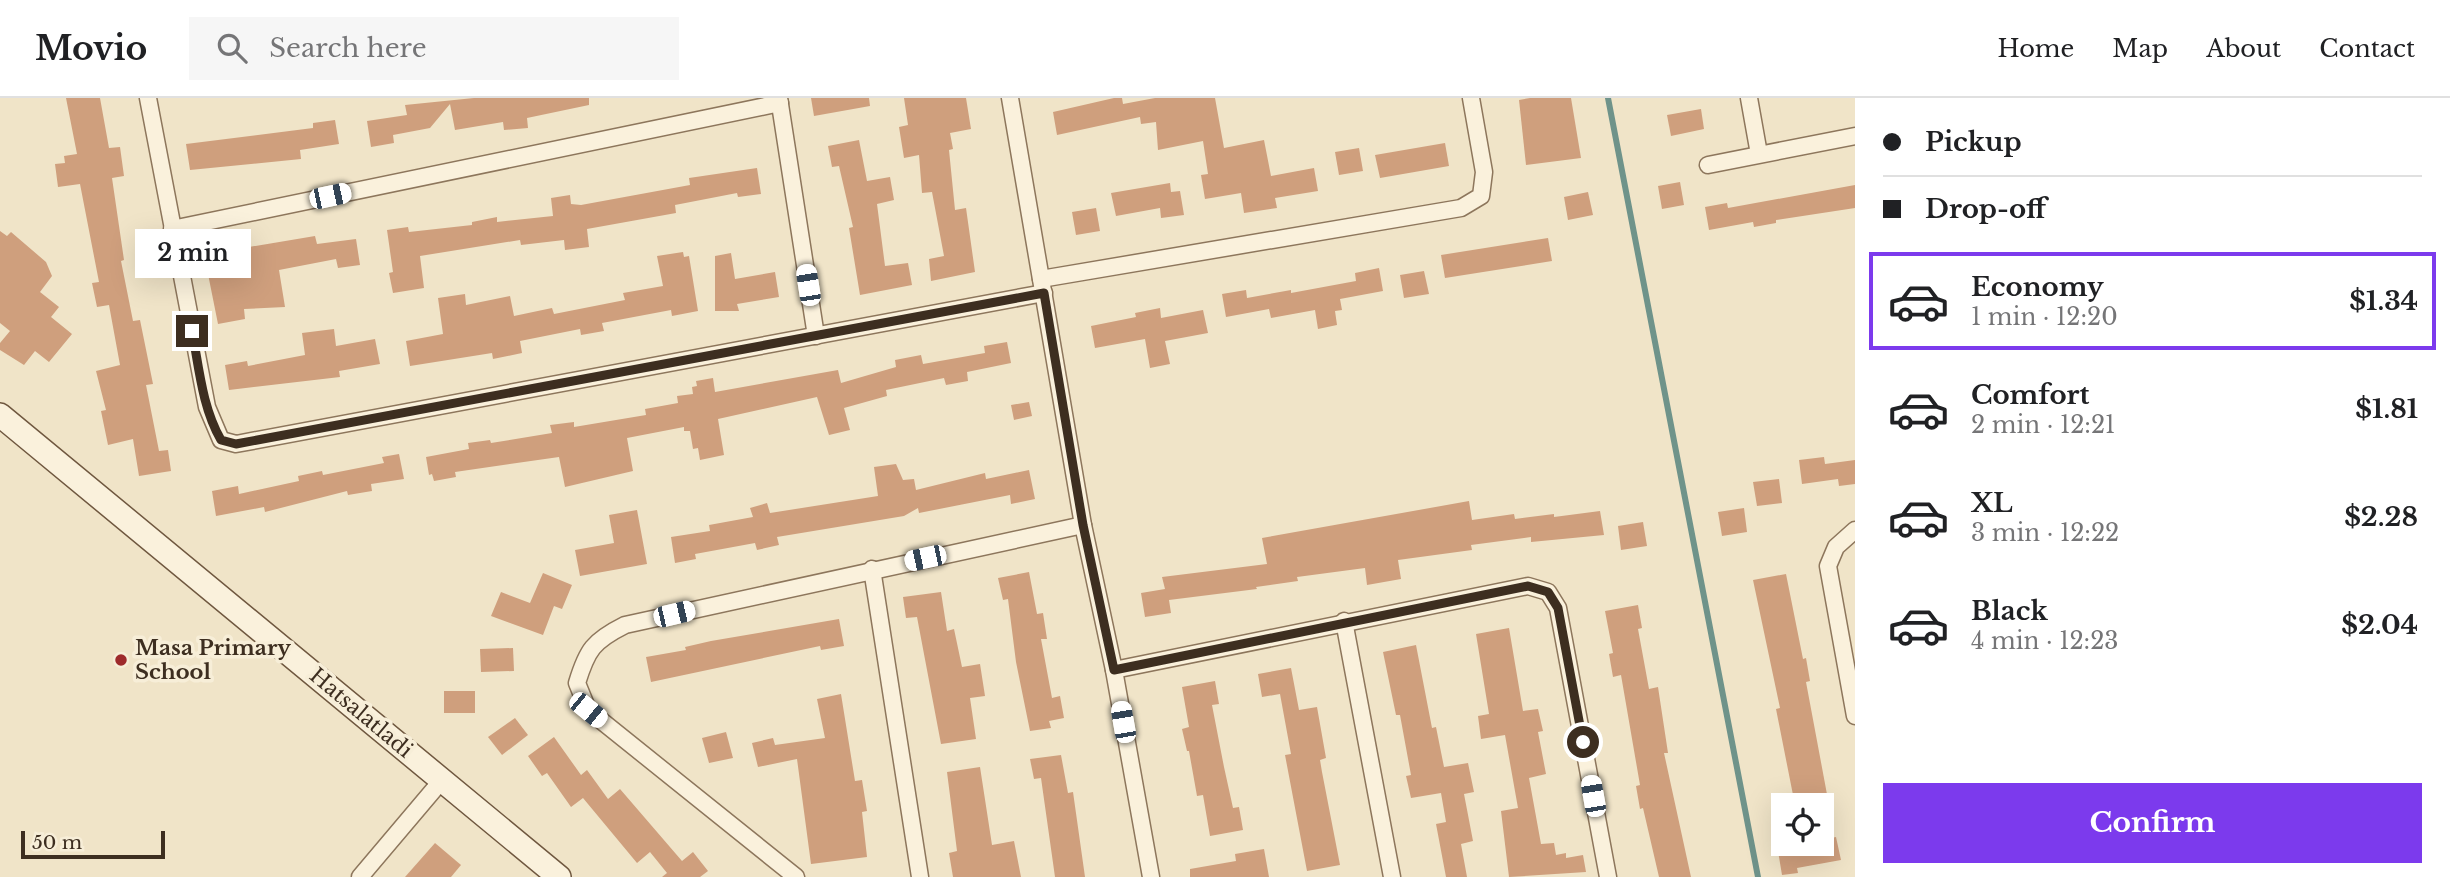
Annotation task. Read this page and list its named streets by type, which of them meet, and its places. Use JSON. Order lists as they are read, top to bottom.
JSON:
{
  "streets": {
    "street": ["Hatsalatladi"]
  },
  "places": ["Masa Primary School"],
  "scale_bar": "50 m",
  "page": {
    "header": "Movio",
    "search": "Search here",
    "nav": [
      "Home",
      "Map",
      "About",
      "Contact"
    ],
    "banner": ["Pickup", "Drop-off"],
    "bubble": "2 min",
    "list": [
      {
        "name": "Economy",
        "note": "1 min · 12:20",
        "value": "$1.34"
      },
      {
        "name": "Comfort",
        "note": "2 min · 12:21",
        "value": "$1.81"
      },
      {
        "name": "XL",
        "note": "3 min · 12:22",
        "value": "$2.28"
      },
      {
        "name": "Black",
        "note": "4 min · 12:23",
        "value": "$2.04"
      }
    ],
    "buttons": "Confirm",
    "scale": "50 m"
  }
}
